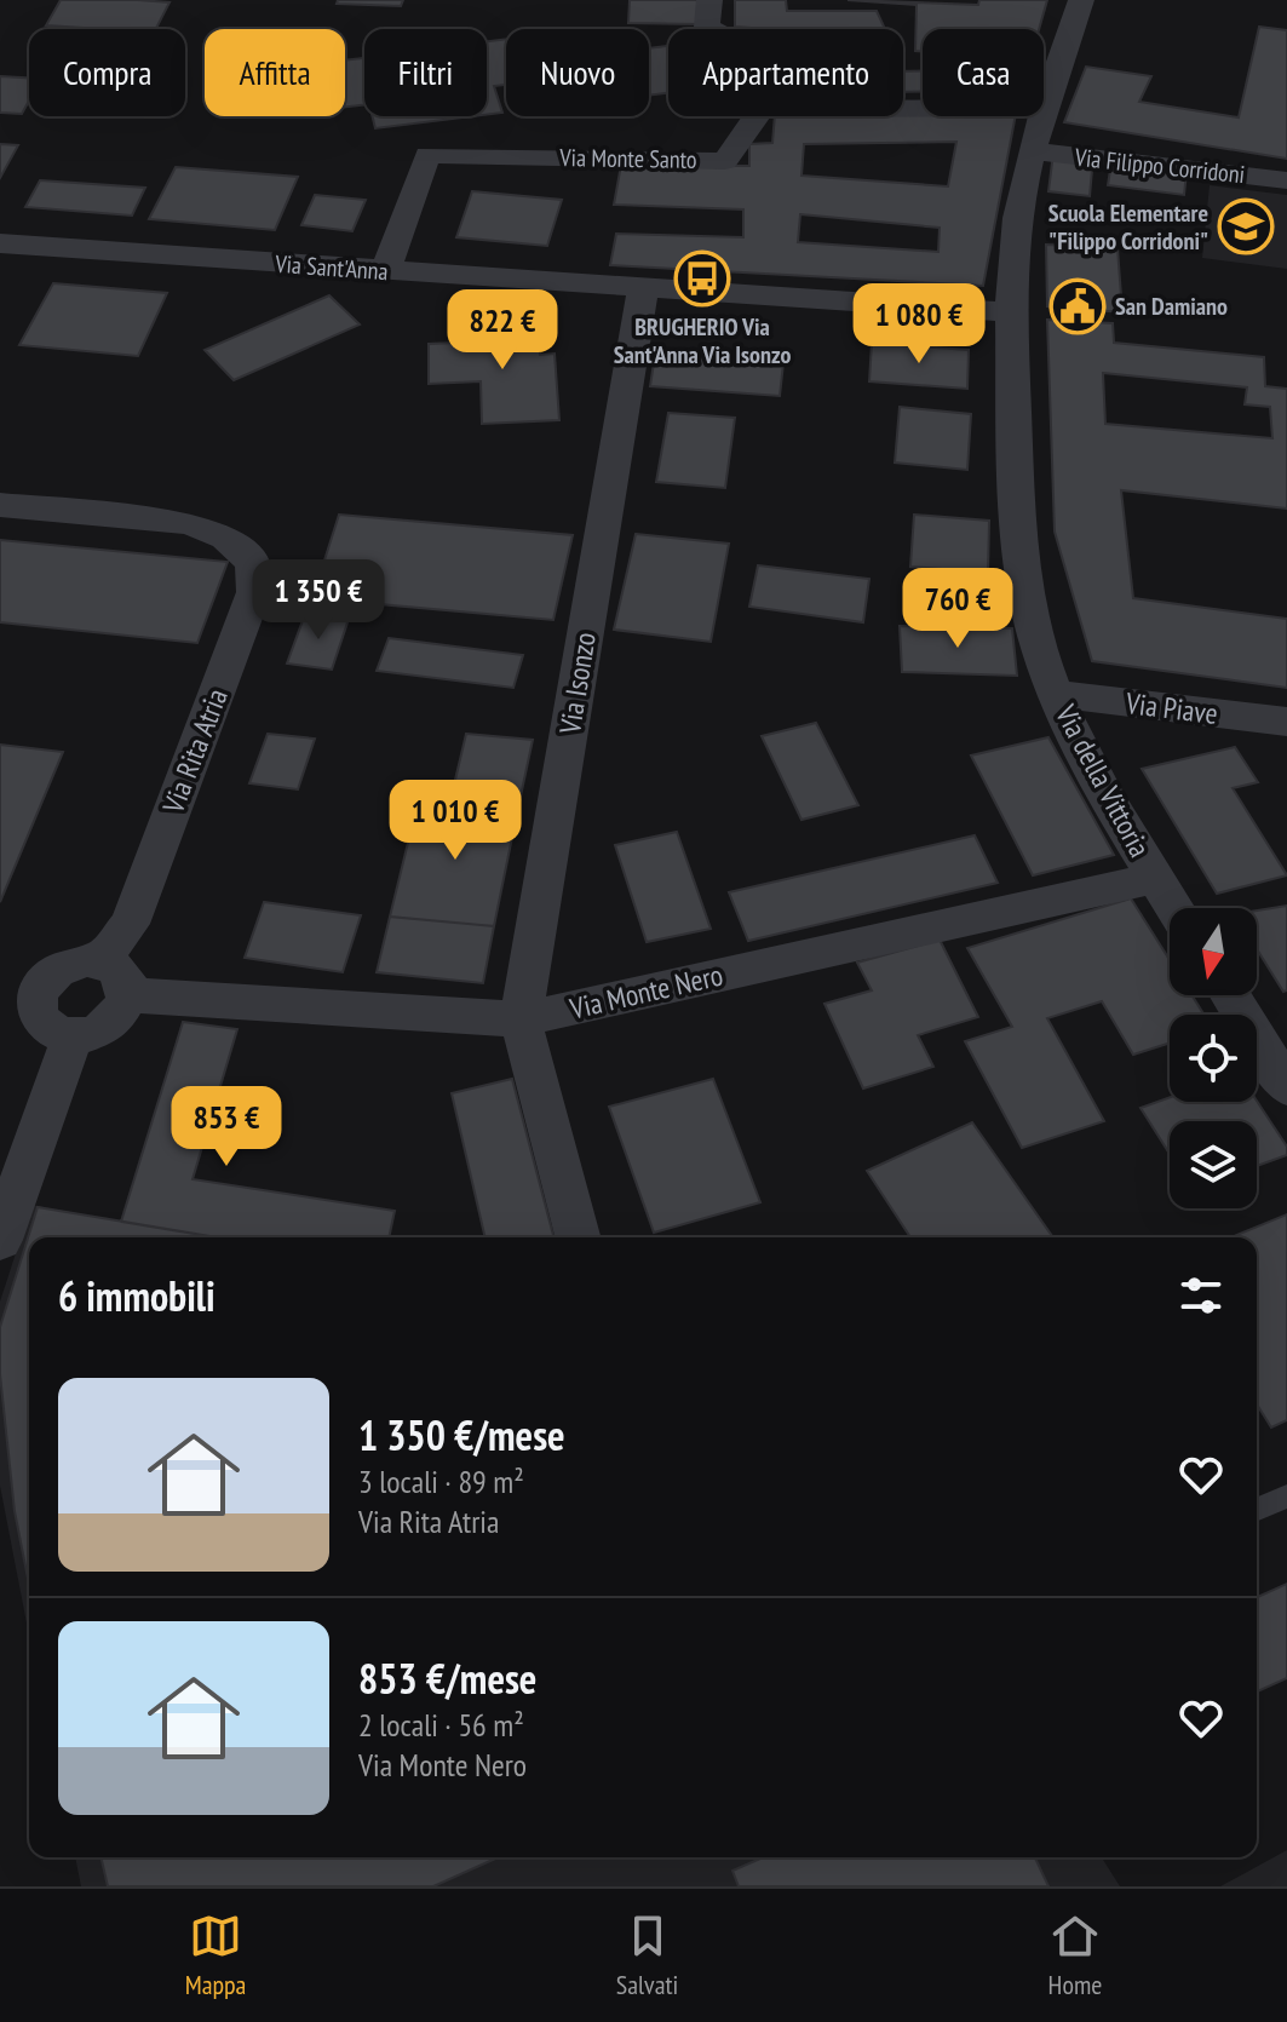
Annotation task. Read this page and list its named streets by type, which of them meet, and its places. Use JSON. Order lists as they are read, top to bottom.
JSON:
{
  "streets": {
    "street": [
      "Via Monte Santo",
      "Via Filippo Corridoni",
      "Via Sant'Anna",
      "Via Isonzo",
      "Via Piave",
      "Via Rita Atria",
      "Via della Vittoria",
      "Via Monte Nero"
    ]
  },
  "crossings": [
    ["Via Monte Santo", "Via Sant'Anna"],
    ["Via Filippo Corridoni", "Via della Vittoria"],
    ["Via Sant'Anna", "Via Isonzo"],
    ["Via Sant'Anna", "Via della Vittoria"],
    ["Via Isonzo", "Via Monte Nero"],
    ["Via Piave", "Via della Vittoria"],
    ["Via Rita Atria", "Via Monte Nero"],
    ["Via della Vittoria", "Via Monte Nero"]
  ],
  "places": {
    "school or university": ["Scuola Elementare \"Filippo Corridoni\""],
    "bus stop": ["BRUGHERIO Via Sant'Anna Via Isonzo"],
    "public building": ["San Damiano"]
  },
  "north": "bottom",
  "page": {
    "chip": [
      "Compra",
      "Affitta",
      "Filtri",
      "Nuovo",
      "Appartamento",
      "Casa"
    ],
    "price": [
      "1 080 €",
      "822 €",
      "1 350 €",
      "760 €",
      "1 010 €",
      "853 €"
    ],
    "heading": "6 immobili",
    "list": [
      {
        "name": "1 350 €/mese",
        "note": "3 locali · 89 m² · Via Rita Atria"
      },
      {
        "name": "853 €/mese",
        "note": "2 locali · 56 m² · Via Monte Nero"
      }
    ],
    "tabs": ["Mappa", "Salvati", "Home"]
  }
}
